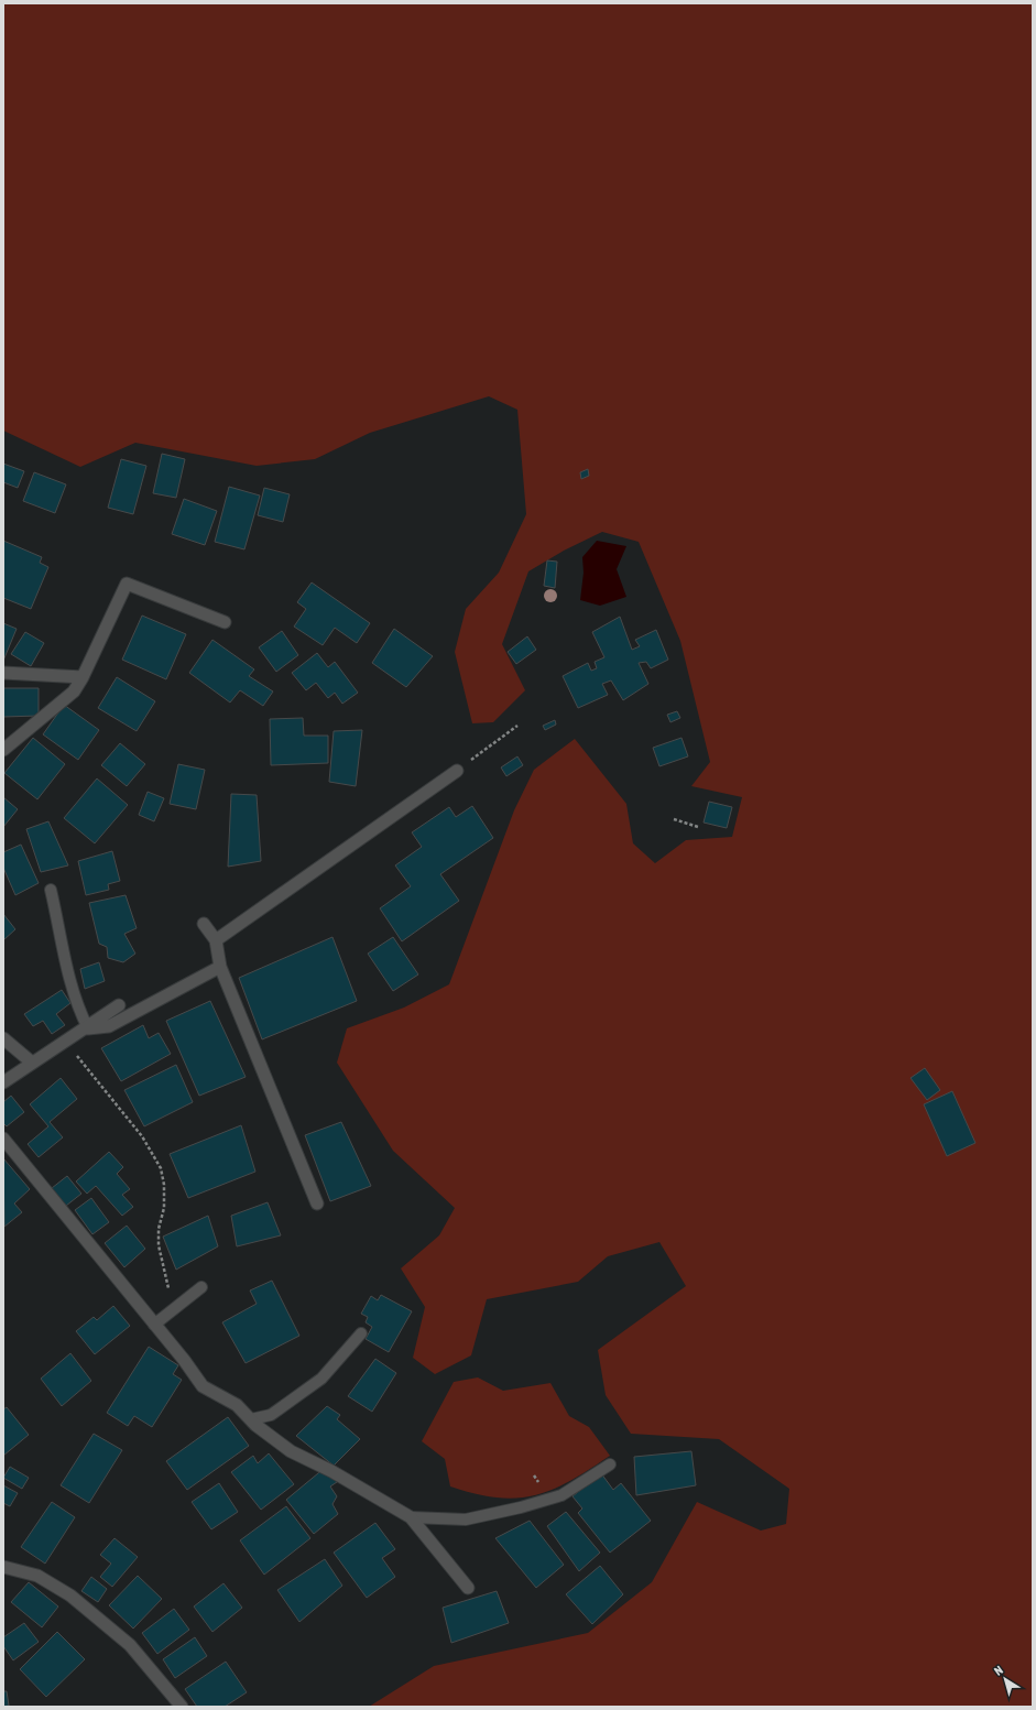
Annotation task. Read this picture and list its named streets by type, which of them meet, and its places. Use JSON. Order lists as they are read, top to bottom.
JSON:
{
  "north": "top left"
}
